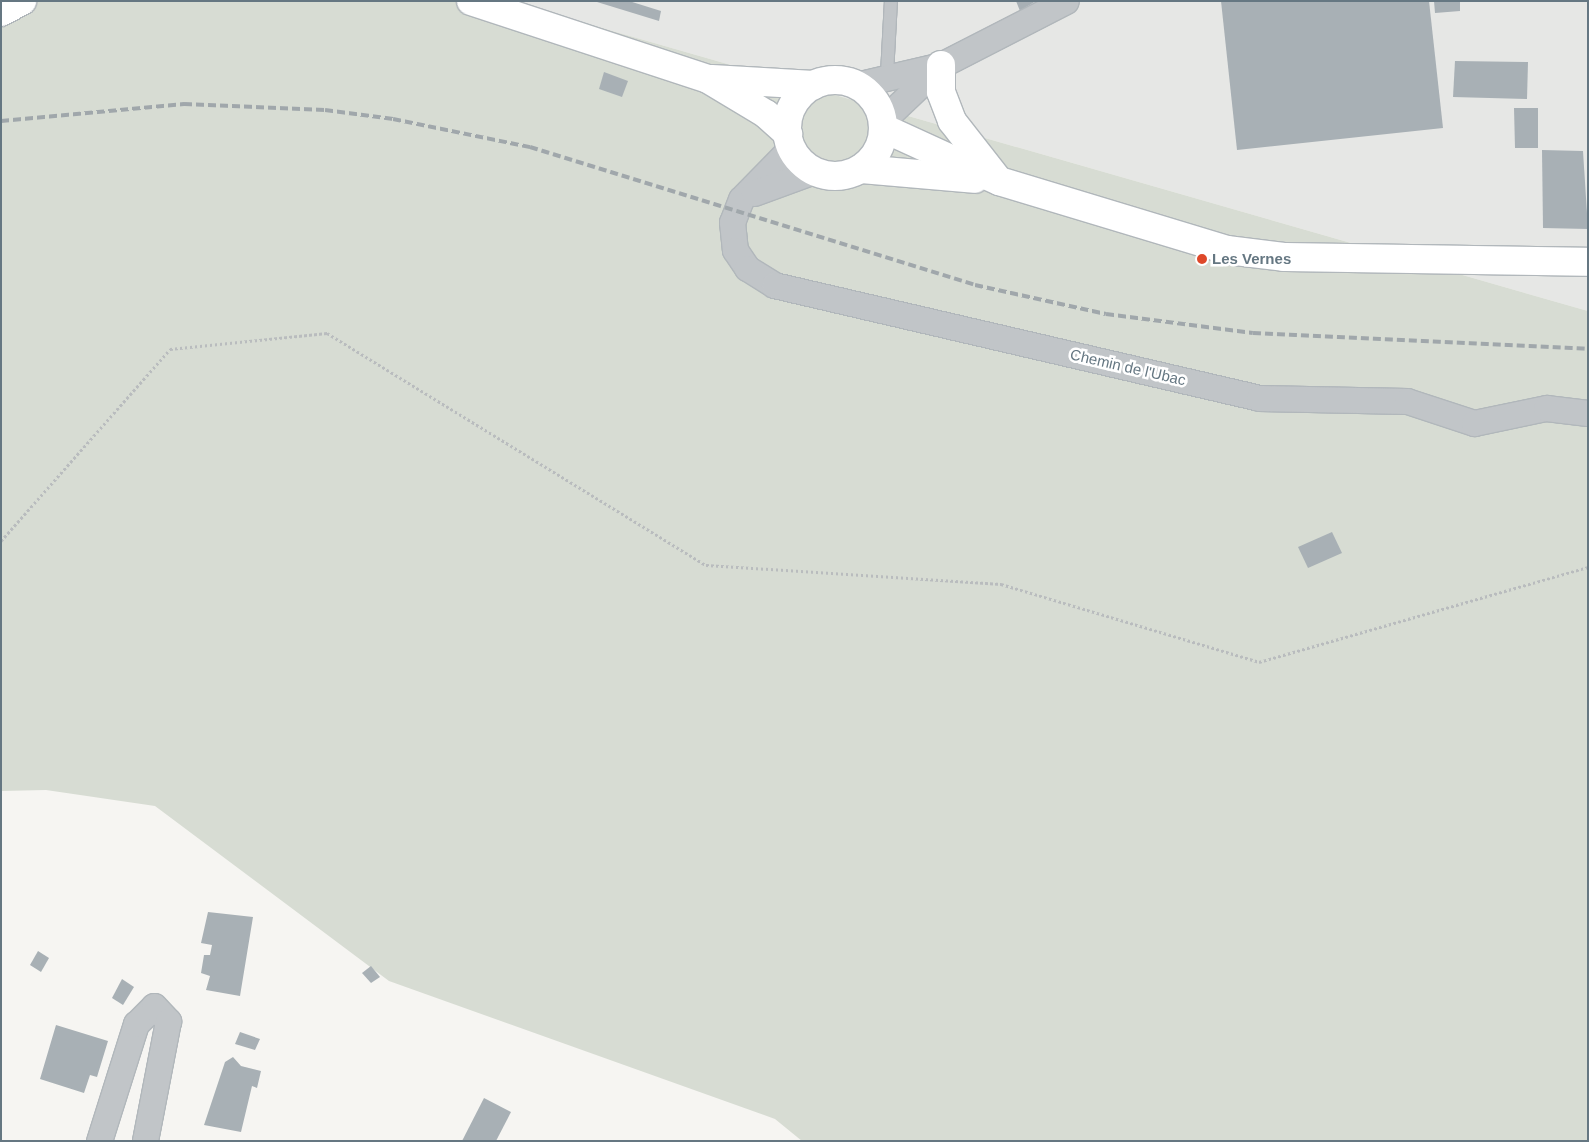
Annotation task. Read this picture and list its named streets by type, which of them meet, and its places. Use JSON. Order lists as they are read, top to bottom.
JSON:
{
  "streets": {
    "street": ["Chemin de l'Ubac"]
  },
  "places": ["Les Vernes"]
}
